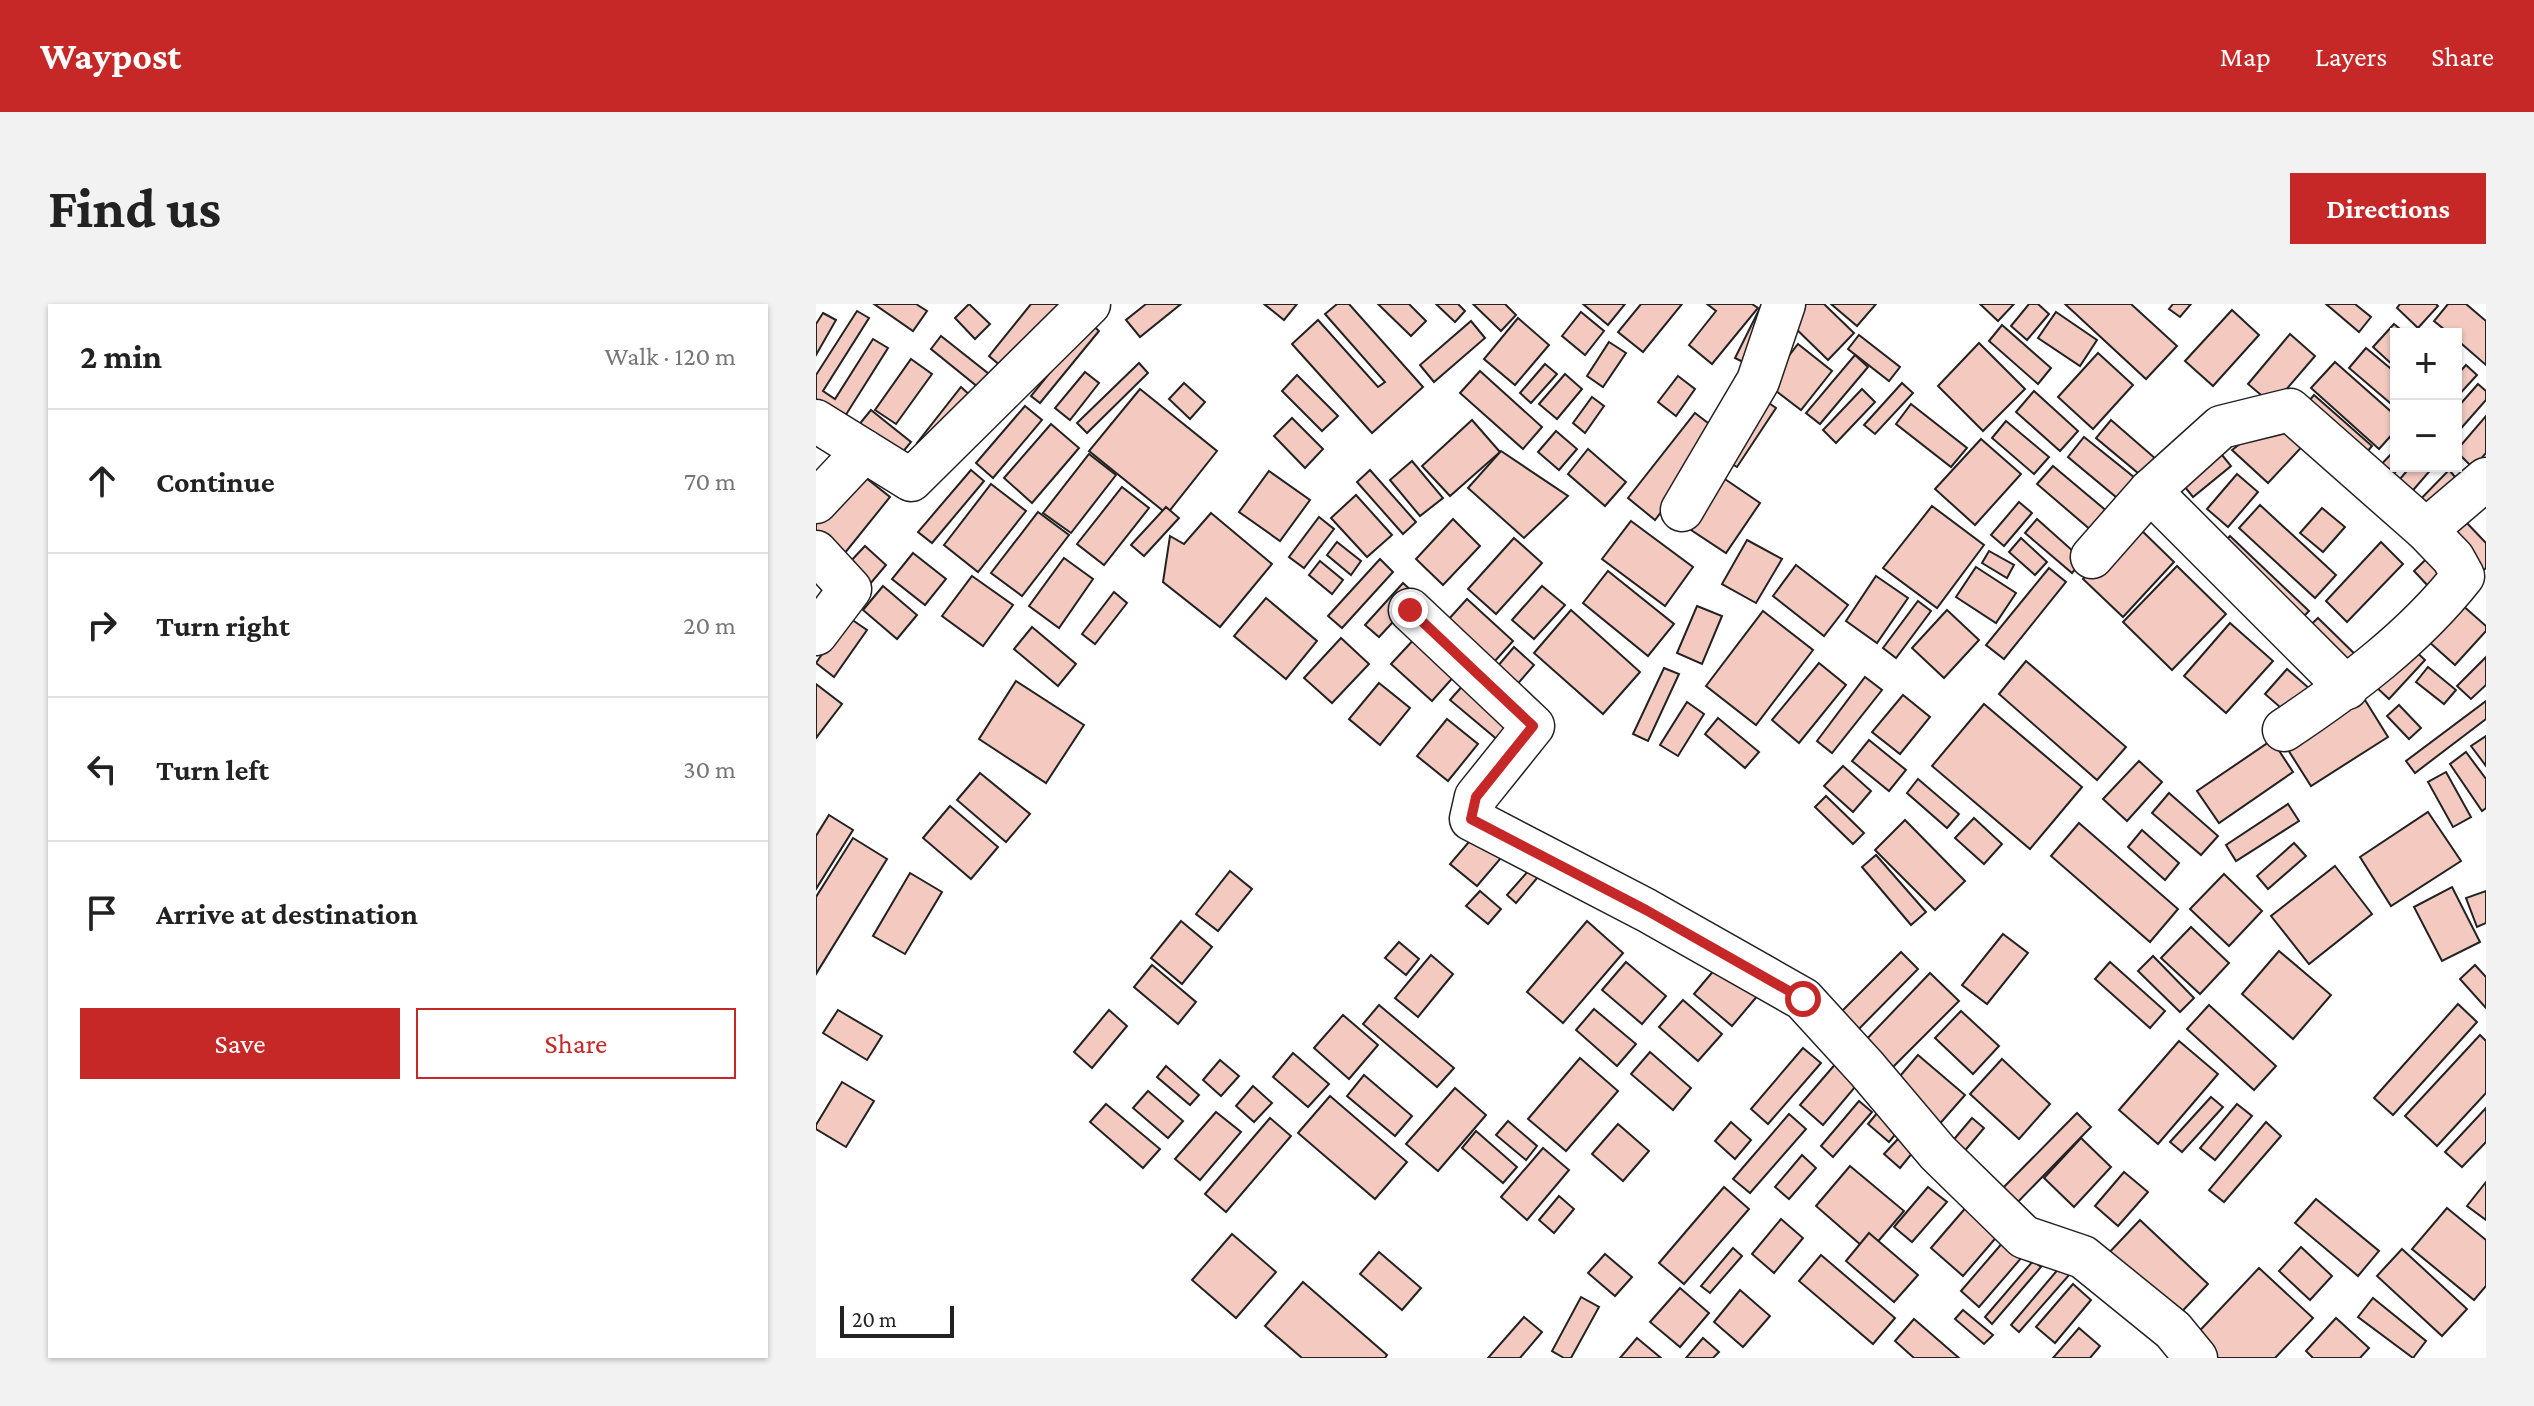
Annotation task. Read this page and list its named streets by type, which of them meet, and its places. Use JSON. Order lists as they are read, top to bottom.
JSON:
{
  "scale_bar": "20 m",
  "page": {
    "header": "Waypost",
    "nav": ["Map", "Layers", "Share"],
    "buttons": [
      "Directions",
      ["Save", "Share"]
    ],
    "title": "Find us",
    "heading": ["2 min", "Walk · 120 m"],
    "map_buttons": ["+", "−"],
    "list": [
      ["Continue", "70 m"],
      ["Turn right", "20 m"],
      ["Turn left", "30 m"],
      "Arrive at destination"
    ],
    "scale": "20 m"
  }
}
